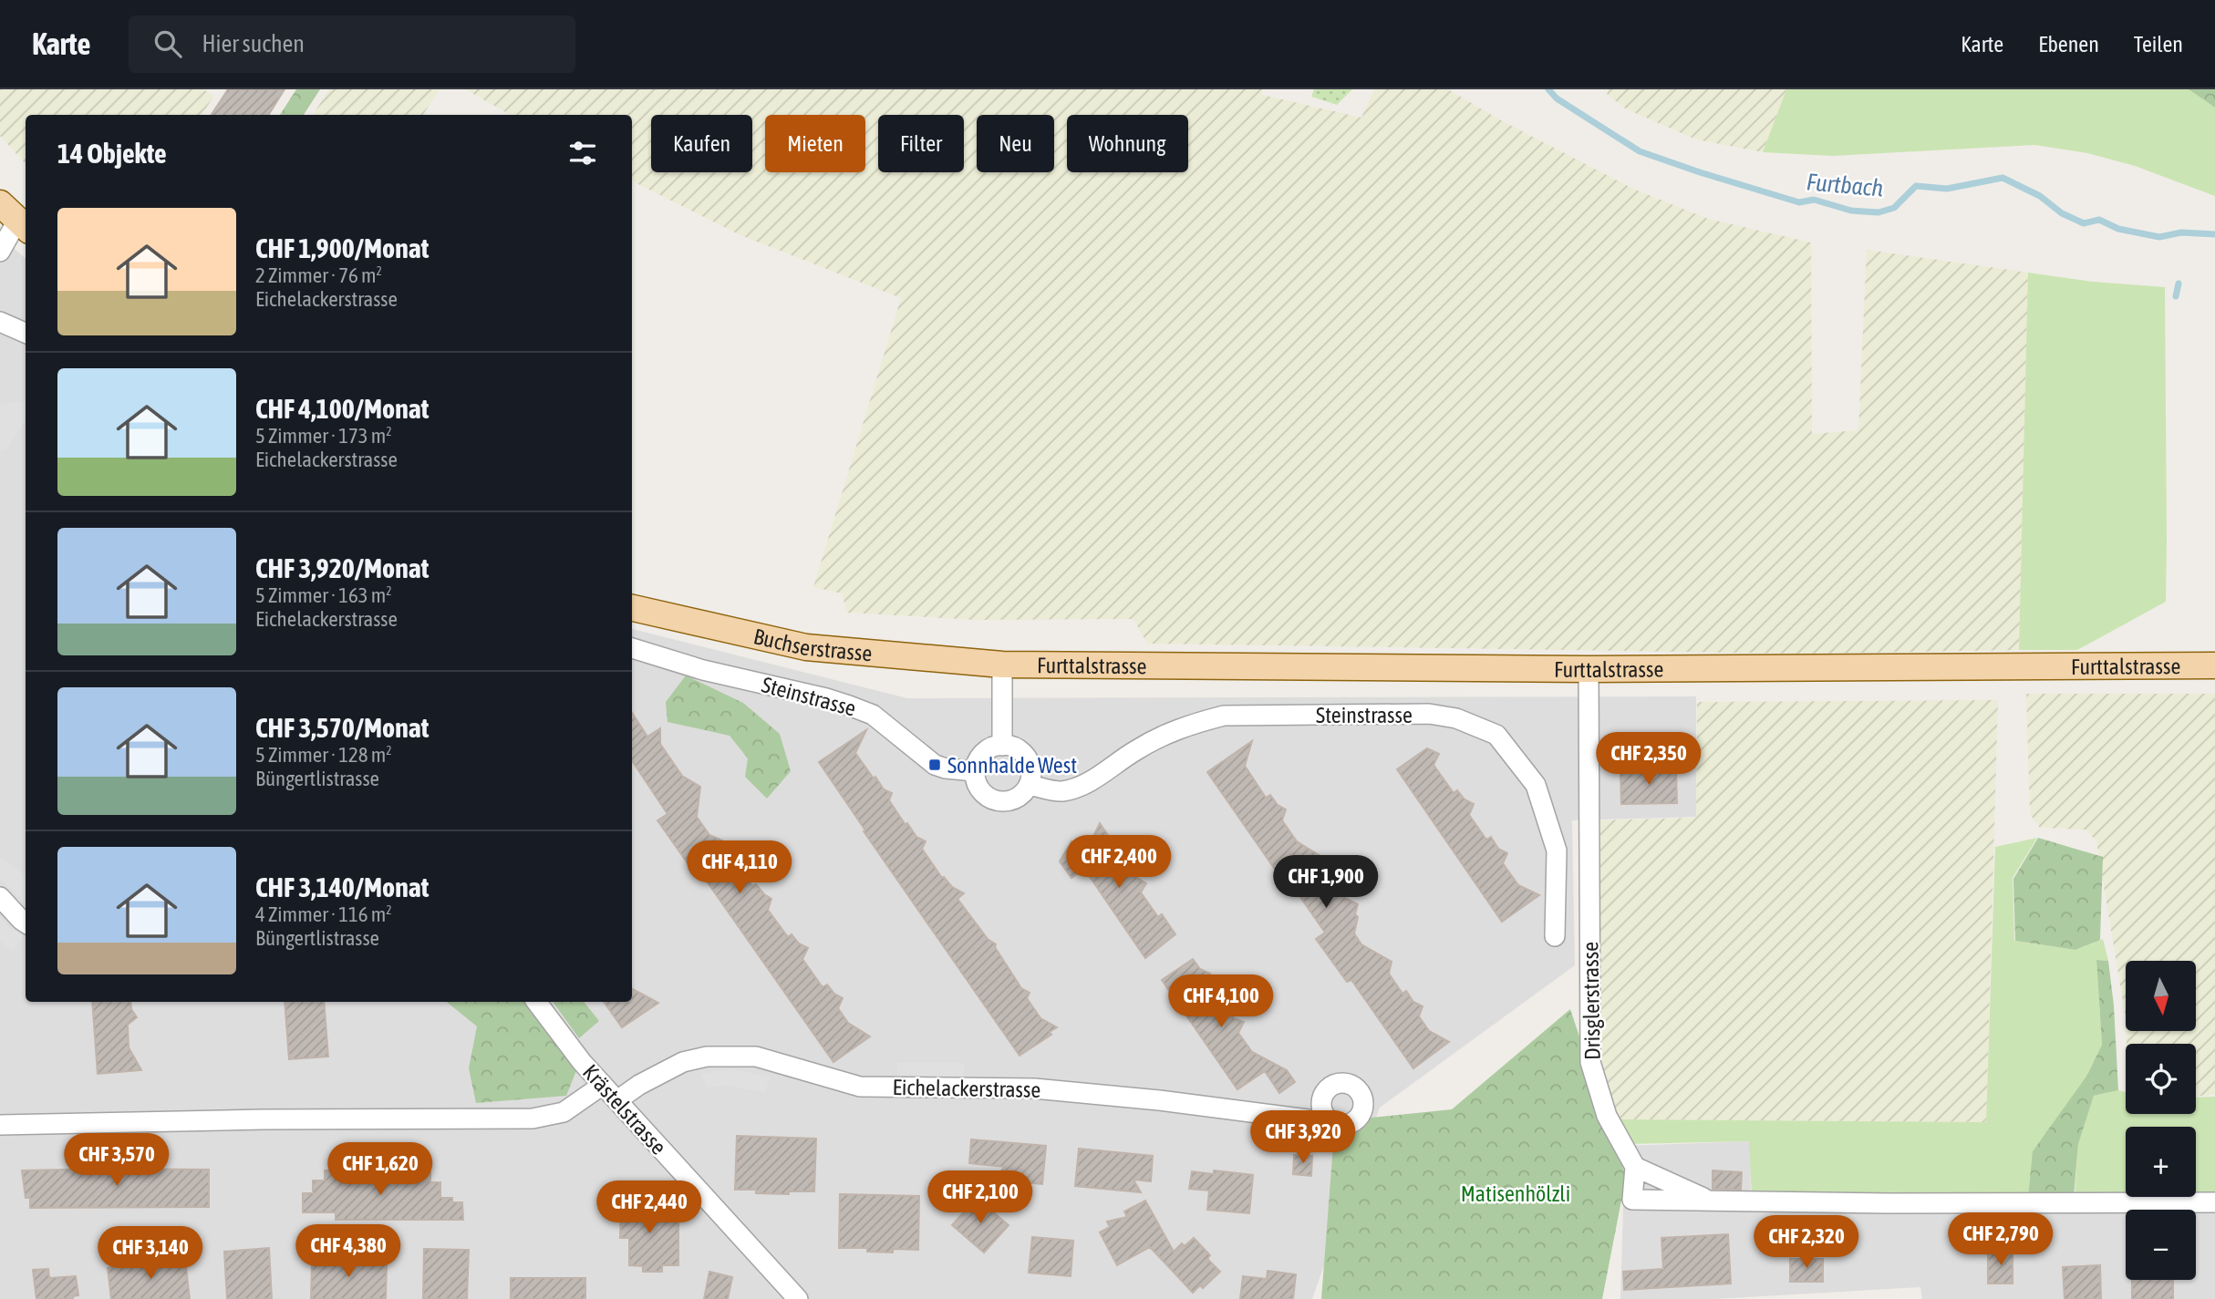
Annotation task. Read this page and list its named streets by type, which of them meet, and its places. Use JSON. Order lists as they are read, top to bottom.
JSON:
{
  "streets": {
    "main road": ["Buchserstrasse", "Furttalstrasse"],
    "street": [
      "Steinstrasse",
      "Drisglerstrasse",
      "Eichelackerstrasse",
      "Krästelstrasse"
    ]
  },
  "crossings": [
    ["Buchserstrasse", "Furttalstrasse"],
    ["Furttalstrasse", "Drisglerstrasse"],
    ["Eichelackerstrasse", "Krästelstrasse"]
  ],
  "water": ["Furtbach"],
  "parks": ["Matisenhölzli"],
  "places": {
    "transit": ["Sonnhalde West"]
  },
  "north": "bottom",
  "page": {
    "header": "Karte",
    "search": "Hier suchen",
    "nav": ["Karte", "Ebenen", "Teilen"],
    "chip": [
      "Kaufen",
      "Mieten",
      "Filter",
      "Neu",
      "Wohnung"
    ],
    "heading": "14 Objekte",
    "list": [
      {
        "name": "CHF 1,900/Monat",
        "note": "2 Zimmer · 76 m² · Eichelackerstrasse"
      },
      {
        "name": "CHF 4,100/Monat",
        "note": "5 Zimmer · 173 m² · Eichelackerstrasse"
      },
      {
        "name": "CHF 3,920/Monat",
        "note": "5 Zimmer · 163 m² · Eichelackerstrasse"
      },
      {
        "name": "CHF 3,570/Monat",
        "note": "5 Zimmer · 128 m² · Büngertlistrasse"
      },
      {
        "name": "CHF 3,140/Monat",
        "note": "4 Zimmer · 116 m² · Büngertlistrasse"
      }
    ],
    "price": [
      "CHF 2,350",
      "CHF 2,400",
      "CHF 4,110",
      "CHF 1,900",
      "CHF 4,100",
      "CHF 3,920",
      "CHF 3,570",
      "CHF 1,620",
      "CHF 2,100",
      "CHF 2,440",
      "CHF 2,790",
      "CHF 2,320",
      "CHF 4,380",
      "CHF 3,140"
    ],
    "map_buttons": ["+", "−"]
  }
}
